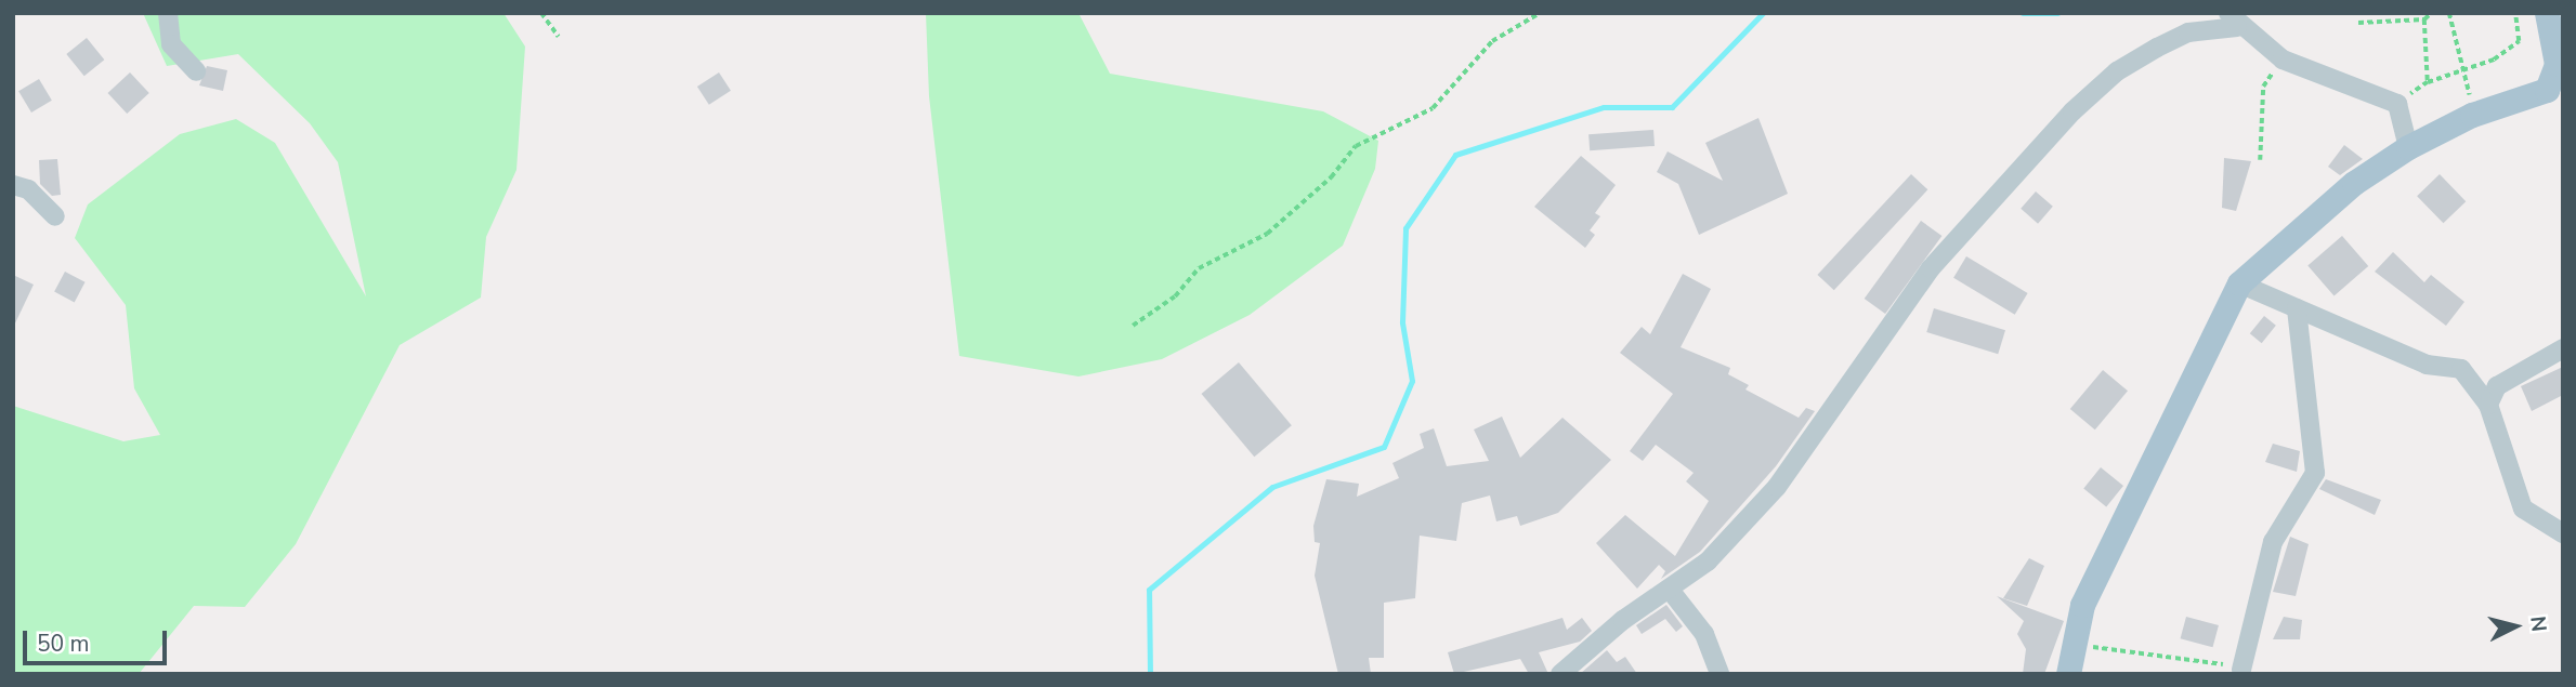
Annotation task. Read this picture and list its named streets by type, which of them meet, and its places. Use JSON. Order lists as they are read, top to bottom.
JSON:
{
  "scale_bar": "50 m",
  "north": "right"
}
